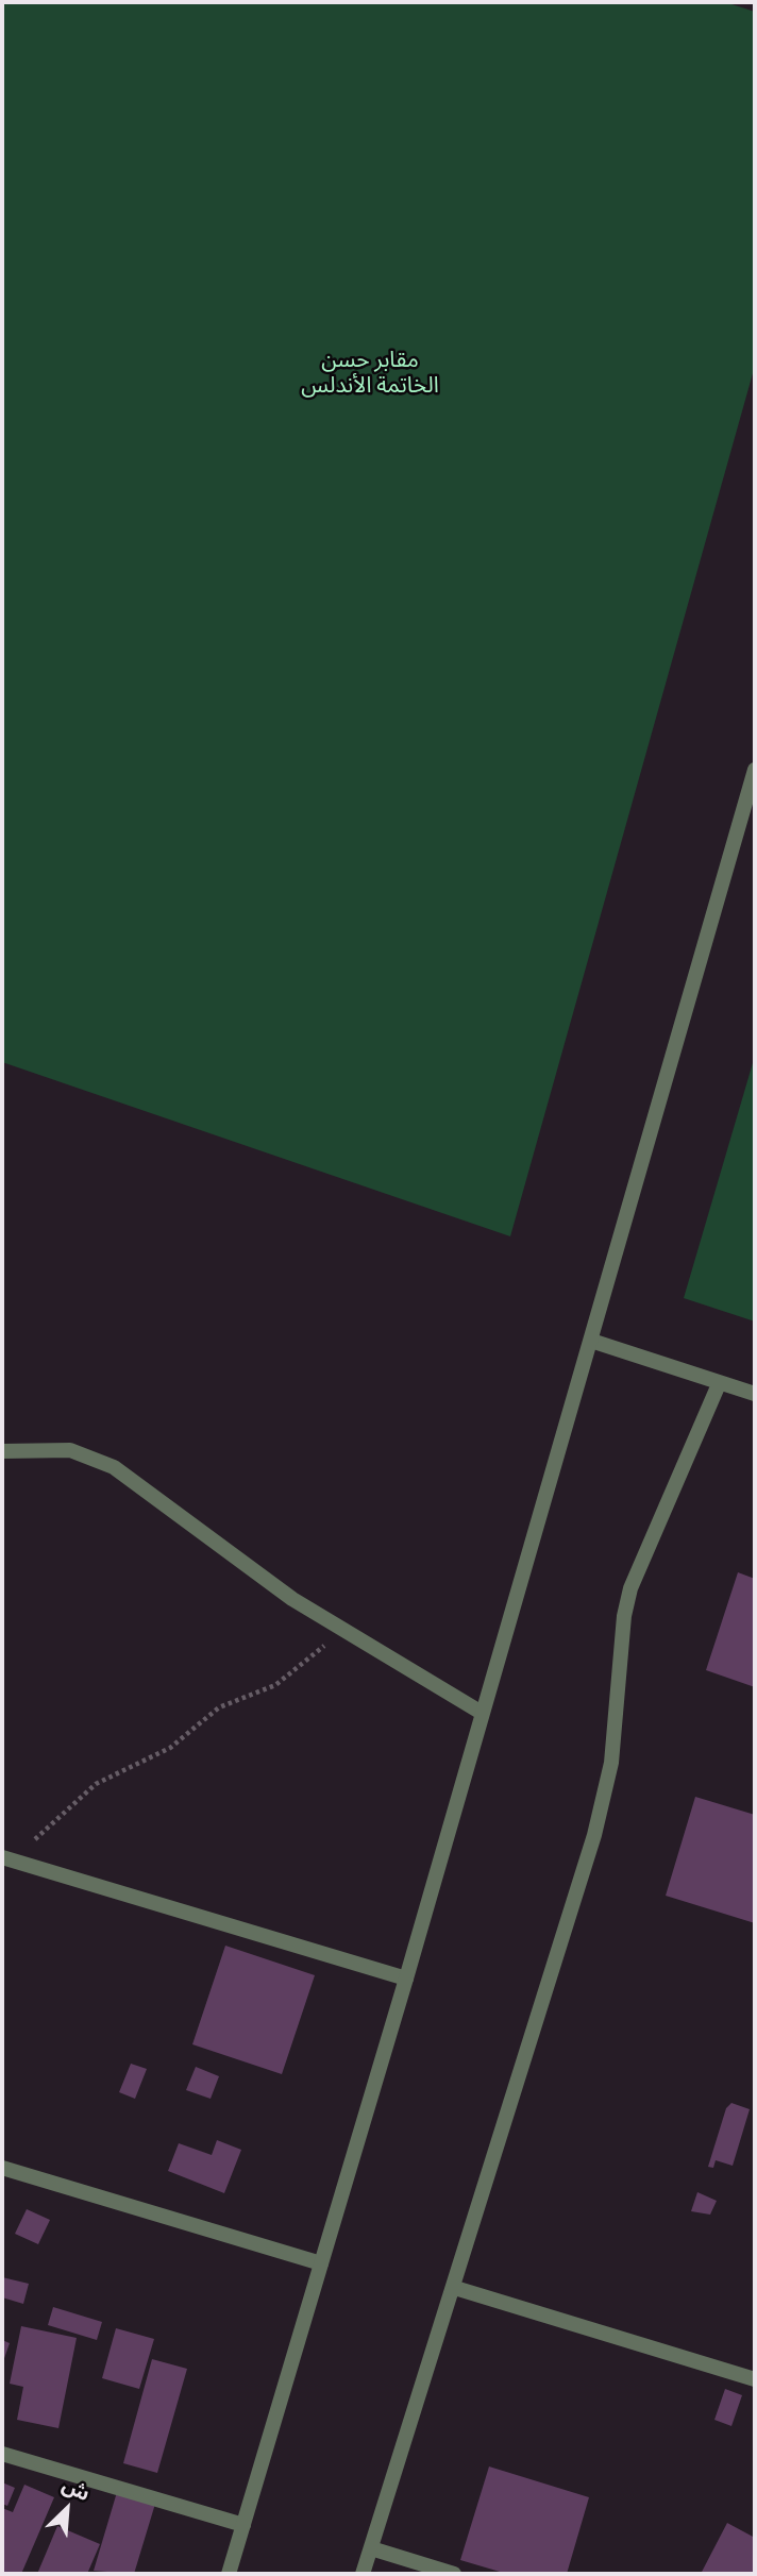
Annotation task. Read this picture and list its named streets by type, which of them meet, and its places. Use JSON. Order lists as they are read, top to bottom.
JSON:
{
  "parks": ["مقابر حسن الخاتمة الأندلس"],
  "north": "top right"
}
